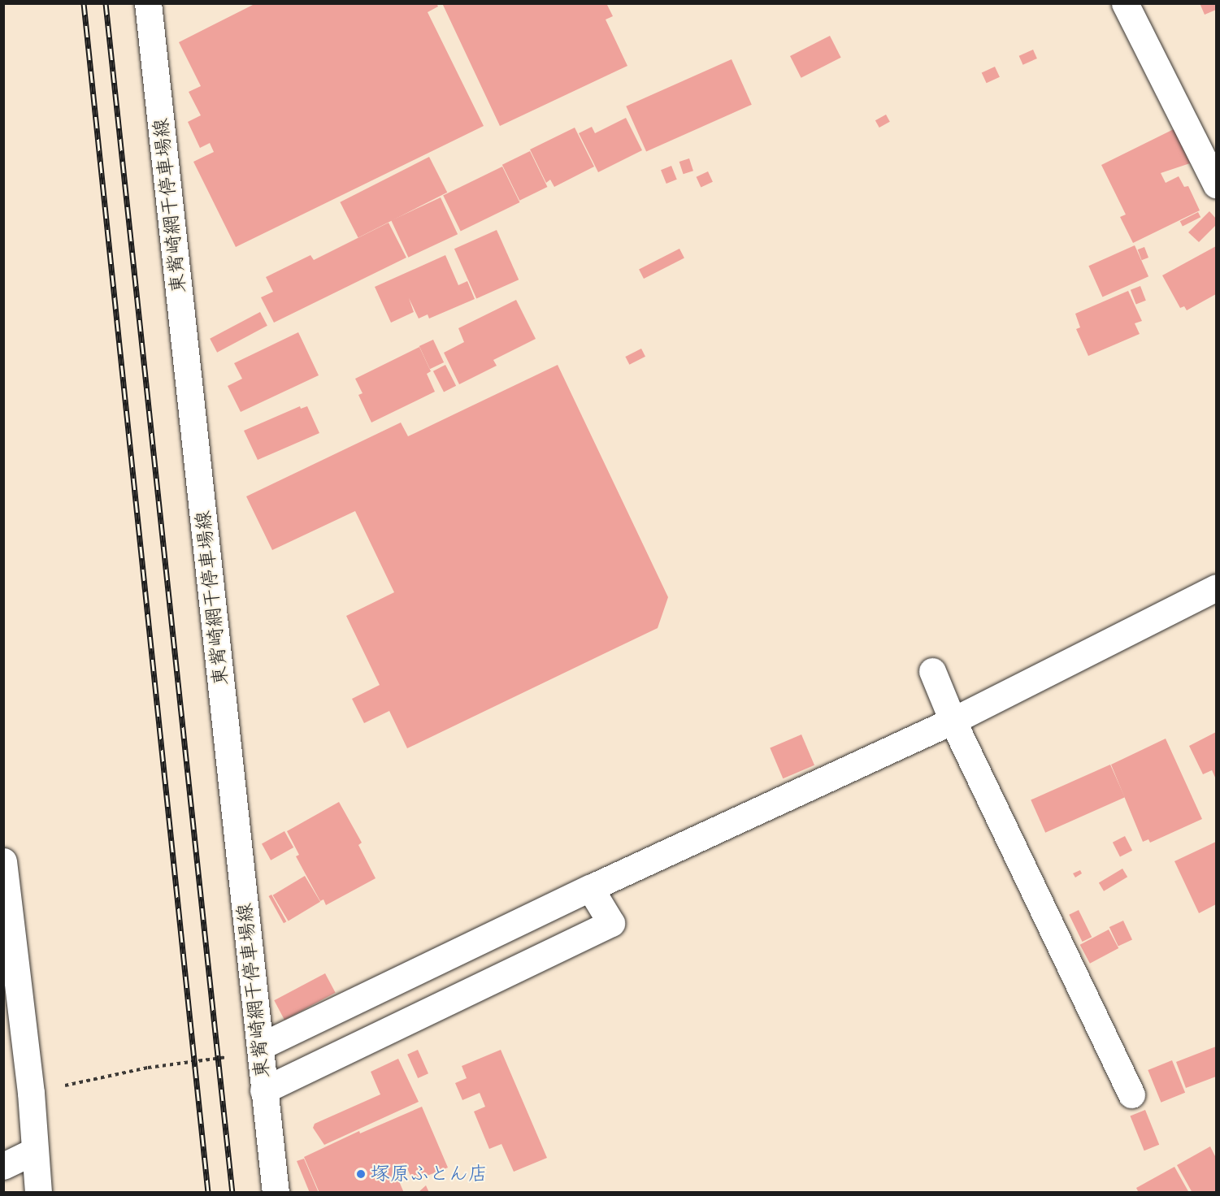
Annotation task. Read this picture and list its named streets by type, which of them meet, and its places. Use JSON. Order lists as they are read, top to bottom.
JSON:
{
  "streets": {
    "street": ["東觜崎網干停車場線"]
  },
  "places": ["塚原ふとん店"]
}
